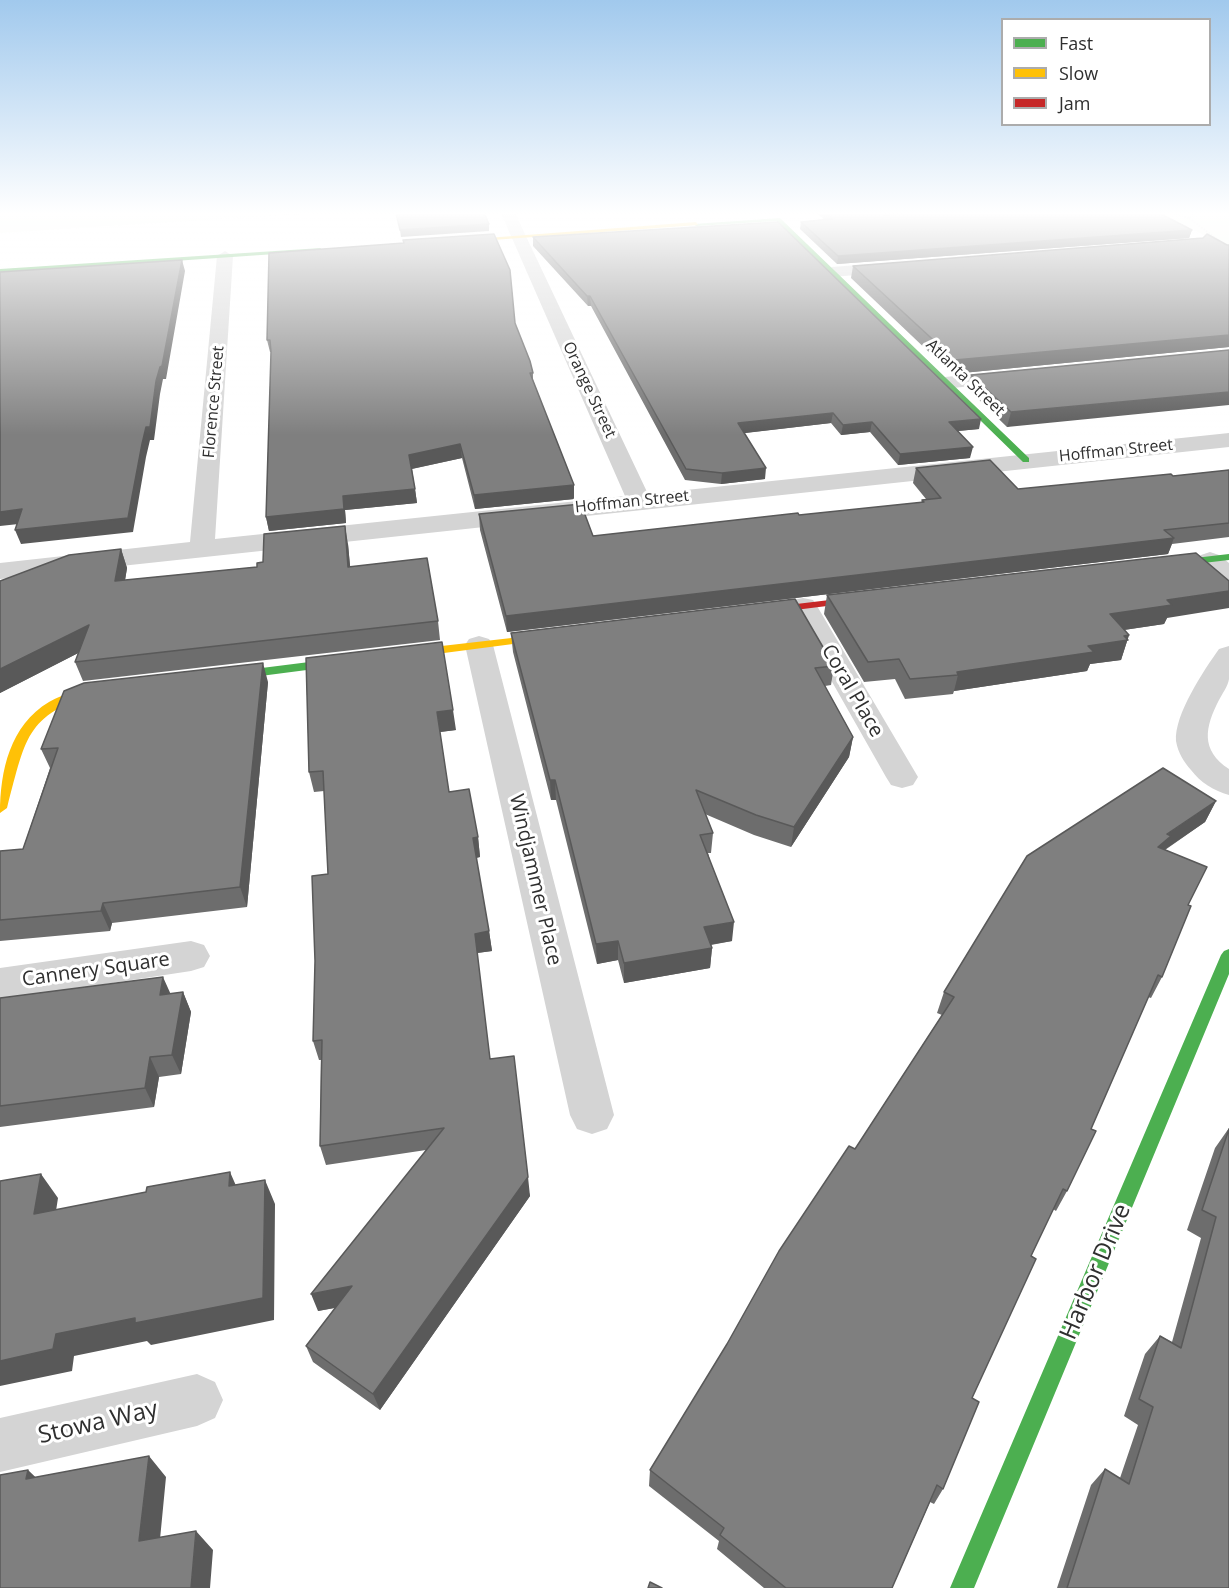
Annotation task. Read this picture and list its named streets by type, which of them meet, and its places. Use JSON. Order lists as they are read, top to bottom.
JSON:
{
  "streets": {
    "street": [
      "Atlanta Street",
      "Orange Street",
      "Florence Street",
      "Hoffman Street",
      "Coral Place",
      "Windjammer Place",
      "Cannery Square",
      "Harbor Drive",
      "Stowa Way"
    ]
  },
  "crossings": [
    ["Atlanta Street", "Hoffman Street"],
    ["Orange Street", "Hoffman Street"],
    ["Florence Street", "Hoffman Street"]
  ],
  "legend": ["Fast", "Slow", "Jam"]
}
